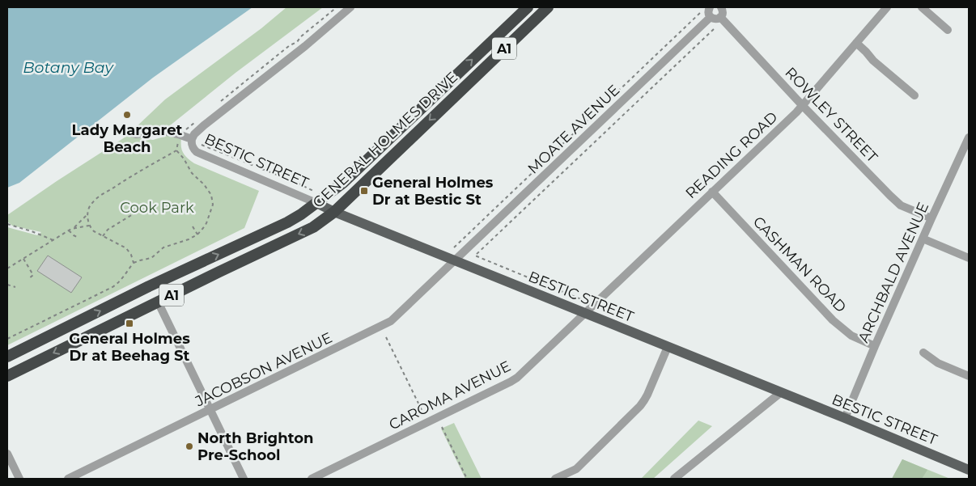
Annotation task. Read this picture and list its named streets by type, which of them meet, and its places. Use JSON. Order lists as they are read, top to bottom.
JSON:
{
  "streets": {
    "highway": ["A1", "GENERAL HOLMES DRIVE"],
    "main road": ["BESTIC STREET"],
    "street": [
      "ROWLEY STREET",
      "MOATE AVENUE",
      "READING ROAD",
      "CASHMAN ROAD",
      "ARCHBALD AVENUE",
      "JACOBSON AVENUE",
      "CAROMA AVENUE"
    ]
  },
  "crossings": [
    ["ROWLEY STREET", "READING ROAD"],
    ["ROWLEY STREET", "ARCHBALD AVENUE"],
    ["MOATE AVENUE", "BESTIC STREET"],
    ["MOATE AVENUE", "JACOBSON AVENUE"],
    ["GENERAL HOLMES DRIVE", "BESTIC STREET"],
    ["READING ROAD", "BESTIC STREET"],
    ["READING ROAD", "CASHMAN ROAD"],
    ["READING ROAD", "CAROMA AVENUE"],
    ["BESTIC STREET", "ARCHBALD AVENUE"],
    ["BESTIC STREET", "JACOBSON AVENUE"],
    ["BESTIC STREET", "CAROMA AVENUE"],
    ["CASHMAN ROAD", "ARCHBALD AVENUE"]
  ],
  "water": ["Botany Bay"],
  "parks": ["Cook Park"],
  "places": {
    "other": ["Lady Margaret Beach", "North Brighton Pre-School"],
    "transit": ["General Holmes Dr at Bestic St", "General Holmes Dr at Beehag St"]
  }
}
